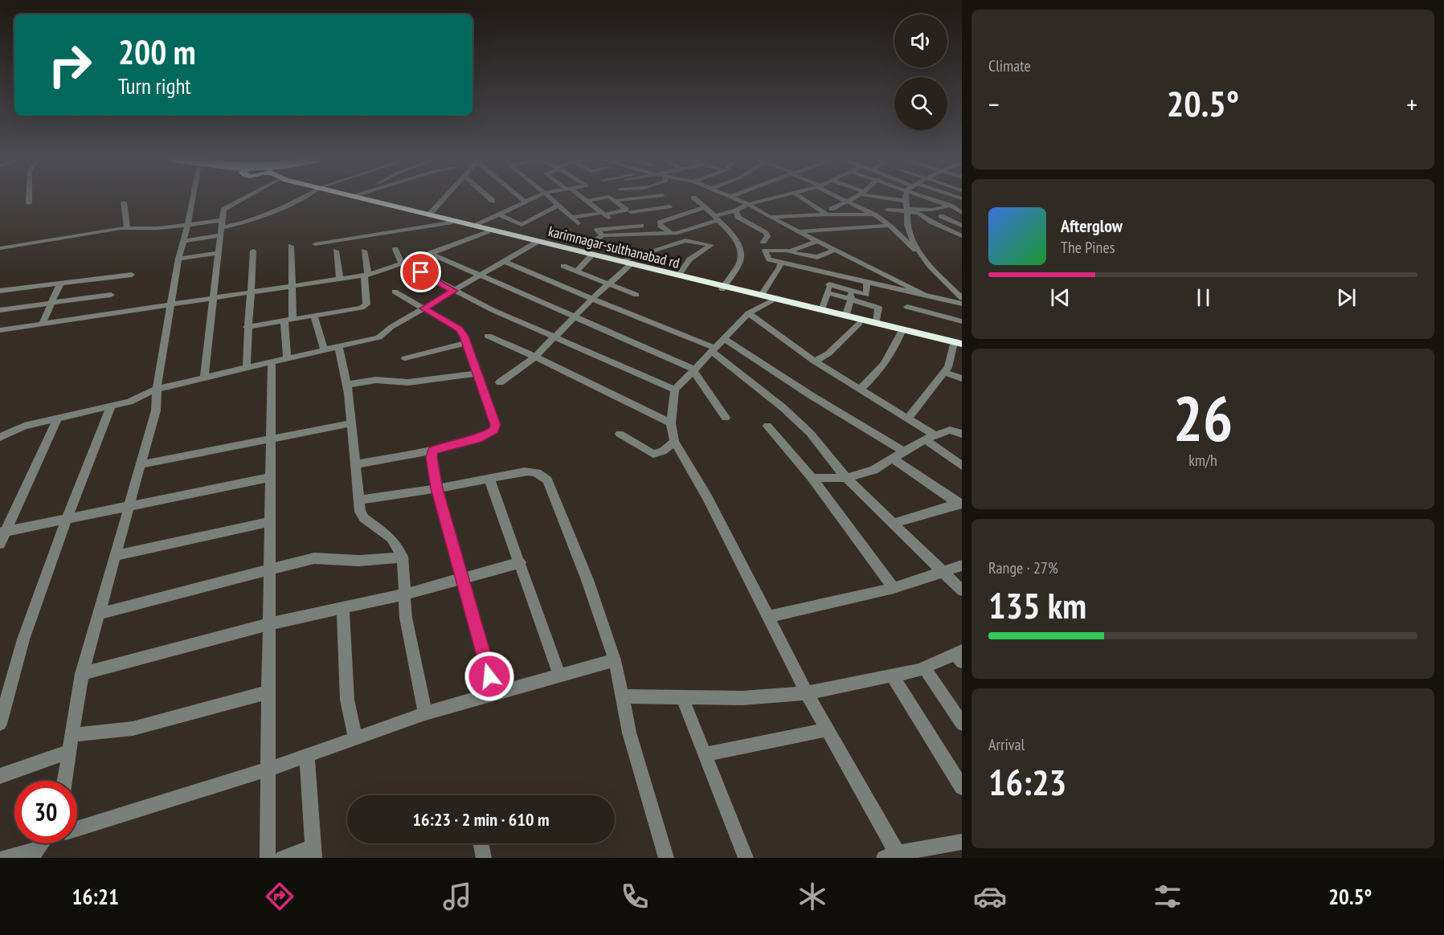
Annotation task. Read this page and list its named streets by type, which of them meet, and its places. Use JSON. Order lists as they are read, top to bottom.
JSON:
{
  "streets": {
    "highway": ["karimnagar-sulthanabad rd"]
  },
  "page": {
    "tile": [
      "Climate",
      ["26", "km/h"],
      ["Range · 27%", "135 km"],
      ["Arrival", "16:23"]
    ],
    "turn": ["200 m", "Turn right"],
    "heat": ["−", "20.5°", "+"],
    "song": ["Afterglow", "The Pines"],
    "limit": "30",
    "trip": "16:23 · 2 min · 610 m",
    "tabs": ["16:21", "20.5°"]
  }
}
